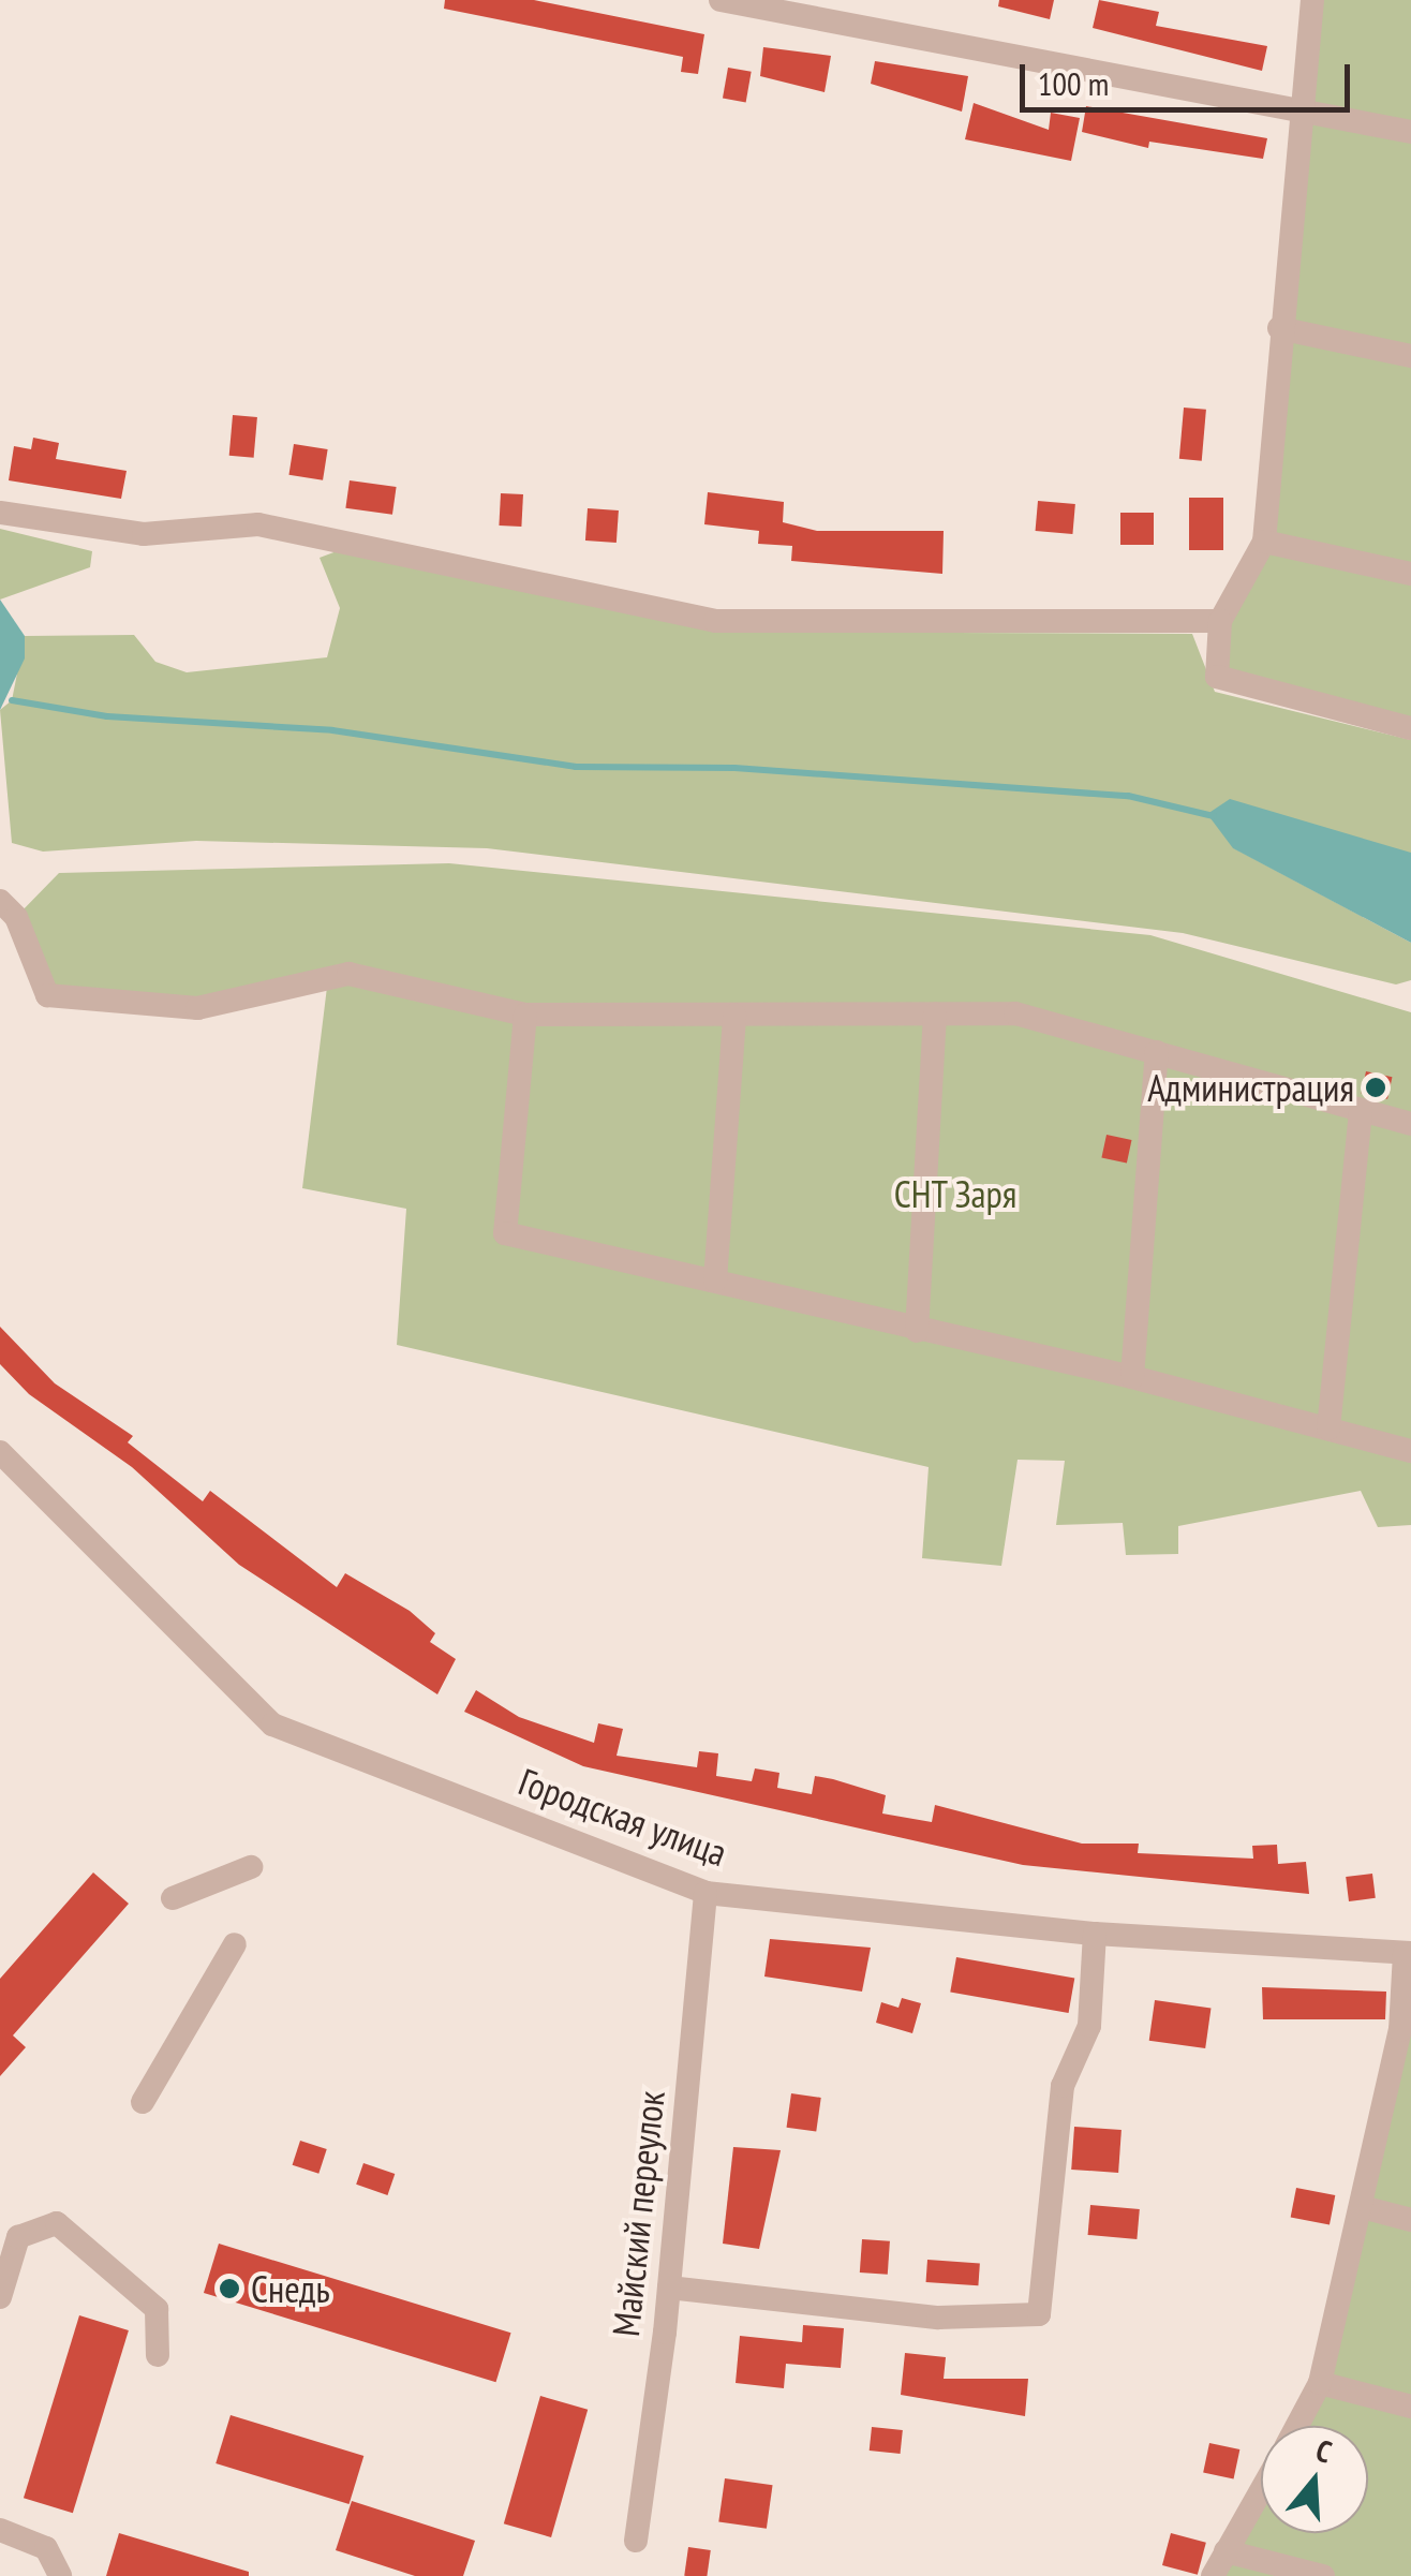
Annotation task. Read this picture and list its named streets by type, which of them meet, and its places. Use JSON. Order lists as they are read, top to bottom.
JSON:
{
  "streets": {
    "street": ["Городская улица", "Майский переулок"]
  },
  "crossings": [
    ["Городская улица", "Майский переулок"]
  ],
  "parks": ["СНТ Заря"],
  "places": ["Администрация", "Снедь"],
  "scale_bar": "100 m",
  "north": "top"
}
